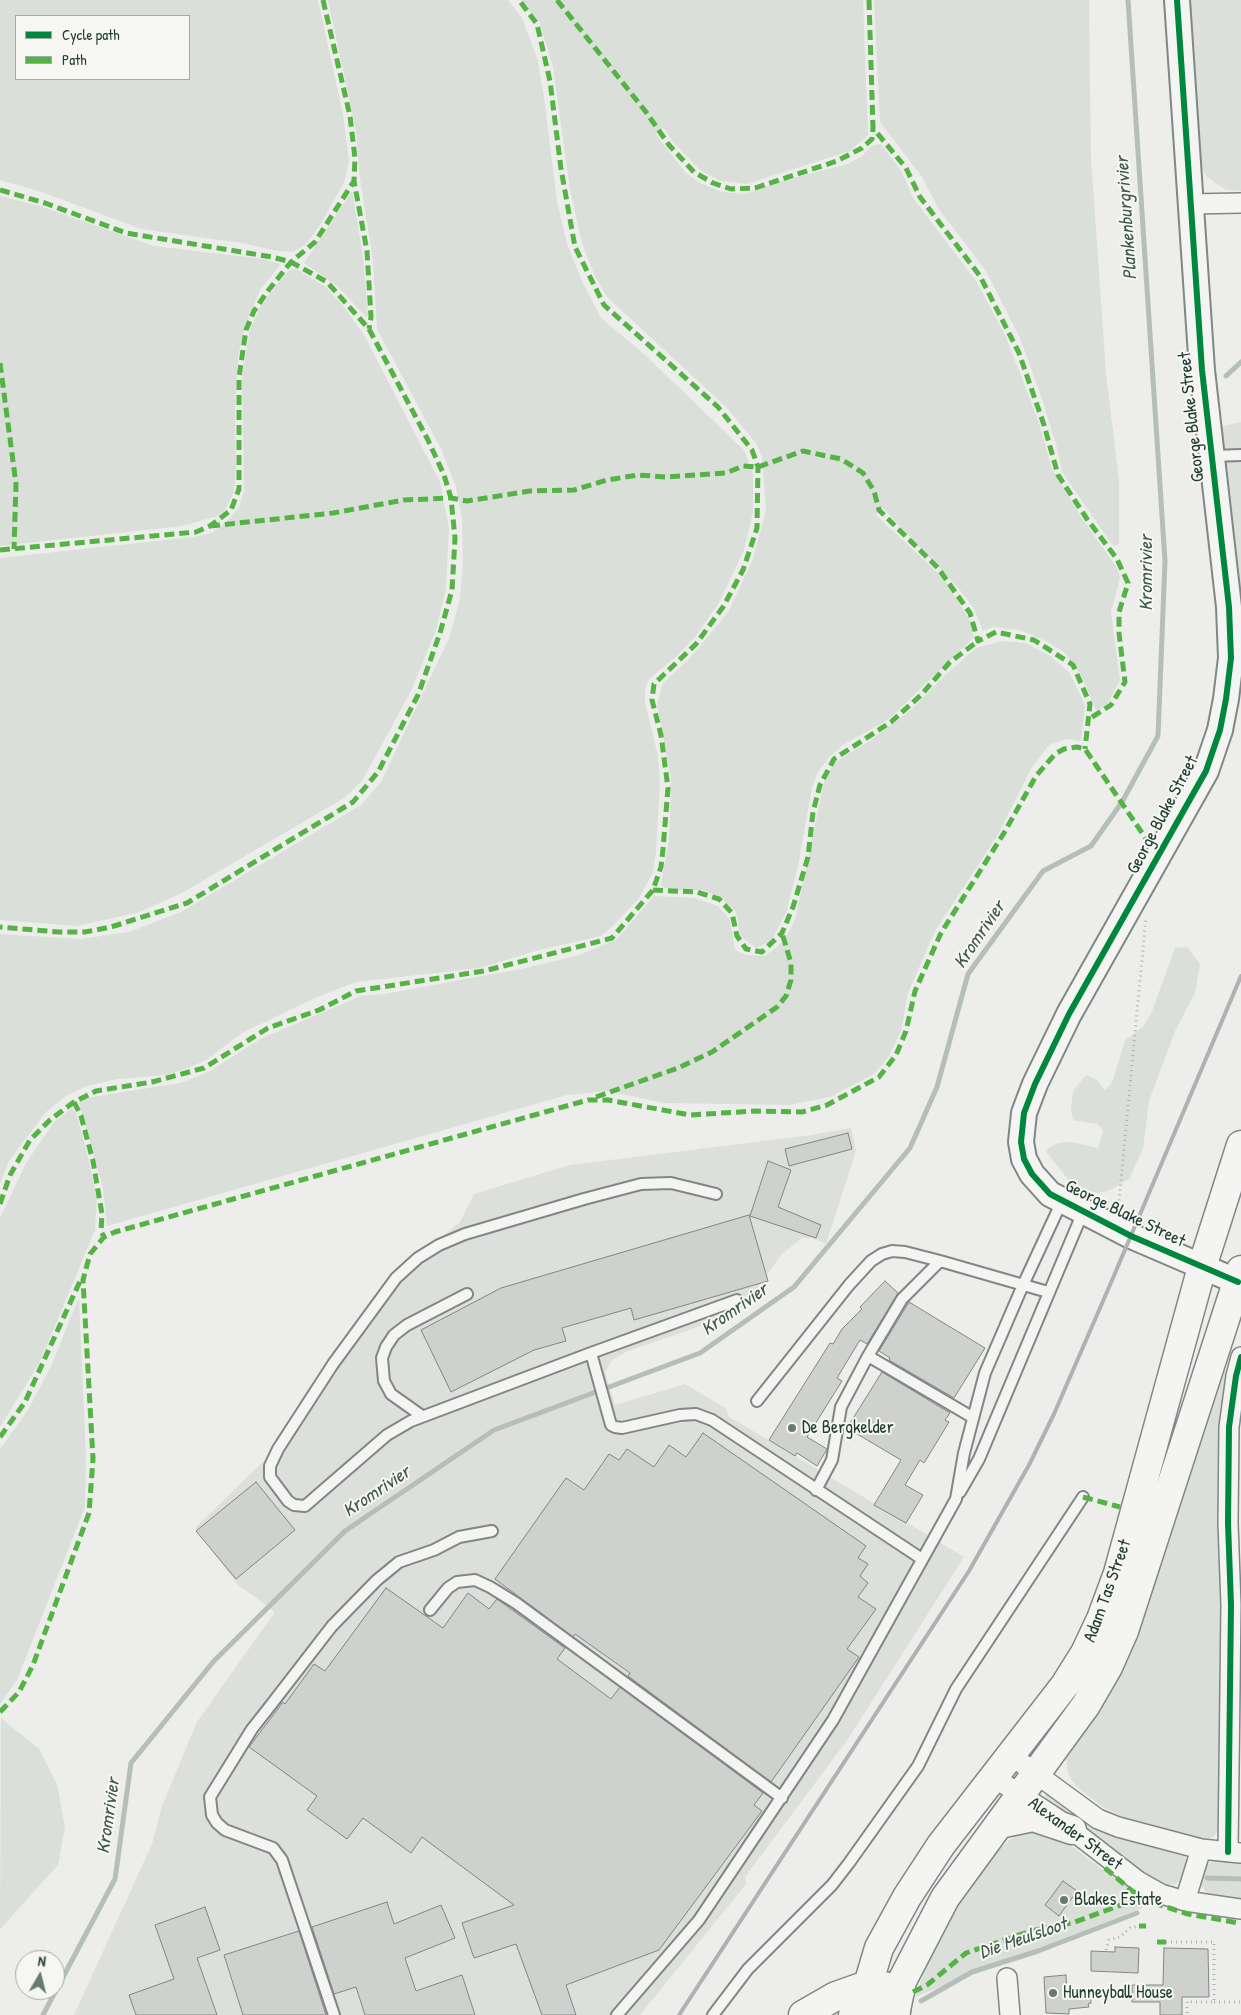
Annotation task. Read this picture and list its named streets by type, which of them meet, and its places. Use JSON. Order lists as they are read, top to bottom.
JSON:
{
  "streets": {
    "main road": ["Adam Tas Street"],
    "street": ["George Blake Street", "Alexander Street"]
  },
  "crossings": [
    ["George Blake Street", "Adam Tas Street"],
    ["Adam Tas Street", "Alexander Street"]
  ],
  "water": ["Plankenburgrivier", "Kromrivier", "Die Meulsloot"],
  "places": ["De Bergkelder", "Blakes Estate", "Hunneyball House"],
  "legend": ["Cycle path", "Path"],
  "north": "top"
}
